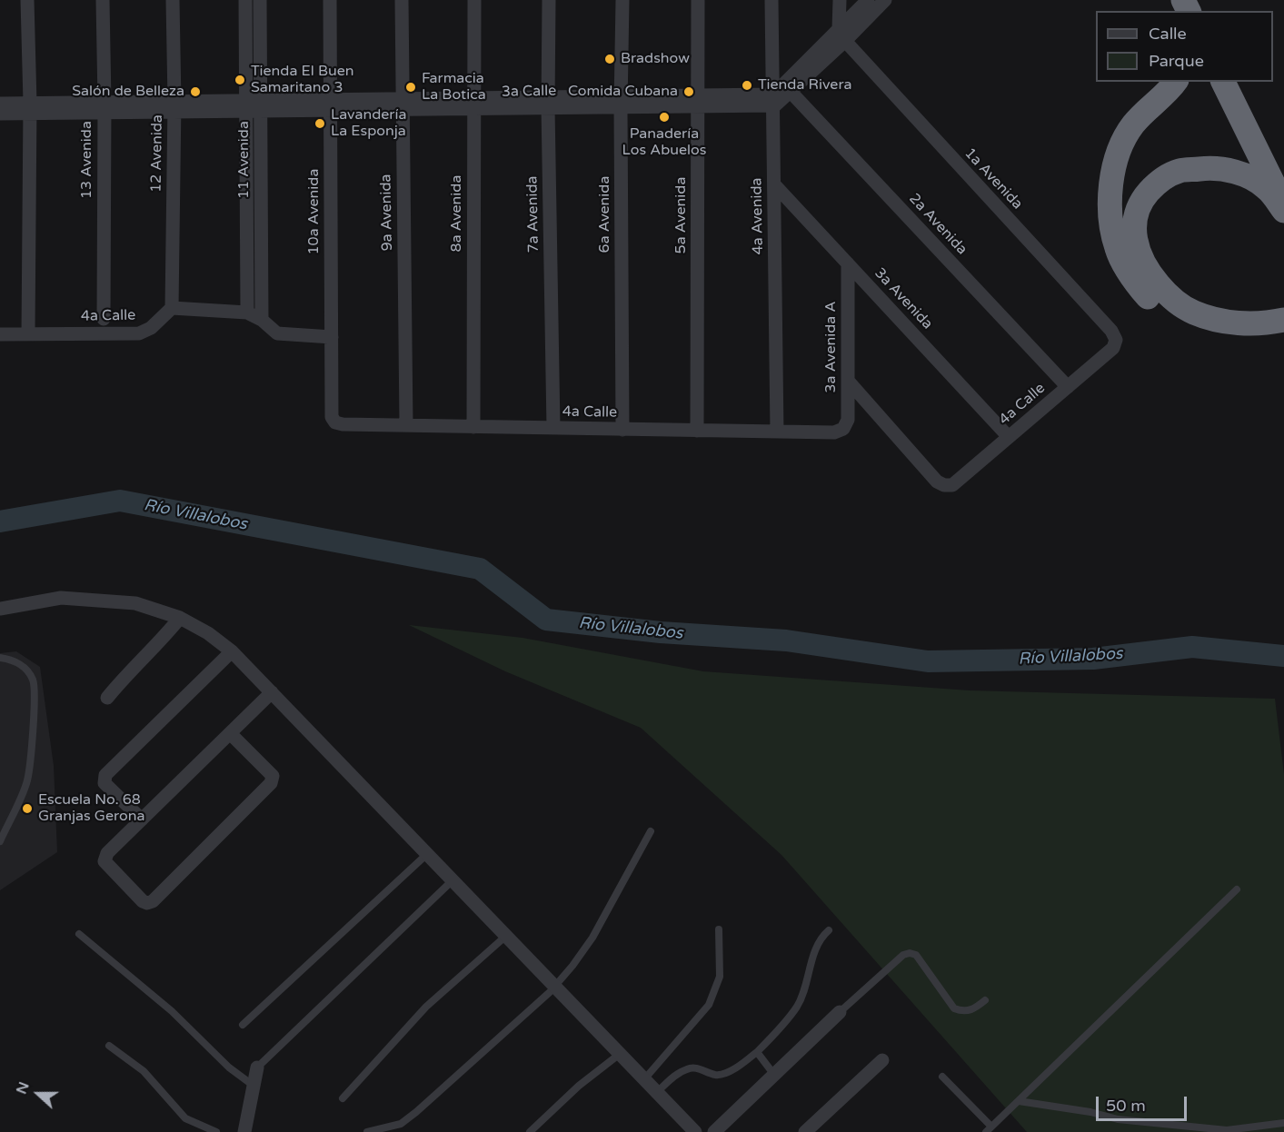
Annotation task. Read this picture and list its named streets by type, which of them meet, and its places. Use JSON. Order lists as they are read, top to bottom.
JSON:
{
  "streets": {
    "street": [
      "3a Calle",
      "12 Avenida",
      "13 Avenida",
      "11 Avenida",
      "1a Avenida",
      "10a Avenida",
      "9a Avenida",
      "8a Avenida",
      "7a Avenida",
      "6a Avenida",
      "5a Avenida",
      "4a Avenida",
      "2a Avenida",
      "3a Avenida",
      "4a Calle",
      "3a Avenida A"
    ]
  },
  "crossings": [
    ["3a Calle", "12 Avenida"],
    ["3a Calle", "13 Avenida"],
    ["3a Calle", "11 Avenida"],
    ["3a Calle", "10a Avenida"],
    ["3a Calle", "9a Avenida"],
    ["3a Calle", "8a Avenida"],
    ["3a Calle", "7a Avenida"],
    ["3a Calle", "6a Avenida"],
    ["3a Calle", "5a Avenida"],
    ["3a Calle", "4a Avenida"],
    ["12 Avenida", "4a Calle"],
    ["1a Avenida", "4a Calle"],
    ["10a Avenida", "4a Calle"],
    ["9a Avenida", "4a Calle"],
    ["8a Avenida", "4a Calle"],
    ["7a Avenida", "4a Calle"],
    ["6a Avenida", "4a Calle"],
    ["5a Avenida", "4a Calle"],
    ["4a Avenida", "3a Avenida"],
    ["4a Avenida", "4a Calle"],
    ["2a Avenida", "4a Calle"],
    ["3a Avenida", "4a Calle"],
    ["3a Avenida", "3a Avenida A"],
    ["4a Calle", "3a Avenida A"]
  ],
  "water": ["Río Villalobos"],
  "places": [
    "Bradshow",
    "Tienda El Buen Samaritano 3",
    "Tienda Rivera",
    "Farmacia La Botica",
    "Salón de Belleza",
    "Comida Cubana",
    "Panadería Los Abuelos",
    "Lavandería La Esponja",
    "Escuela No. 68 Granjas Gerona"
  ],
  "legend": ["Calle", "Parque"],
  "scale_bar": "50 m",
  "north": "left"
}
